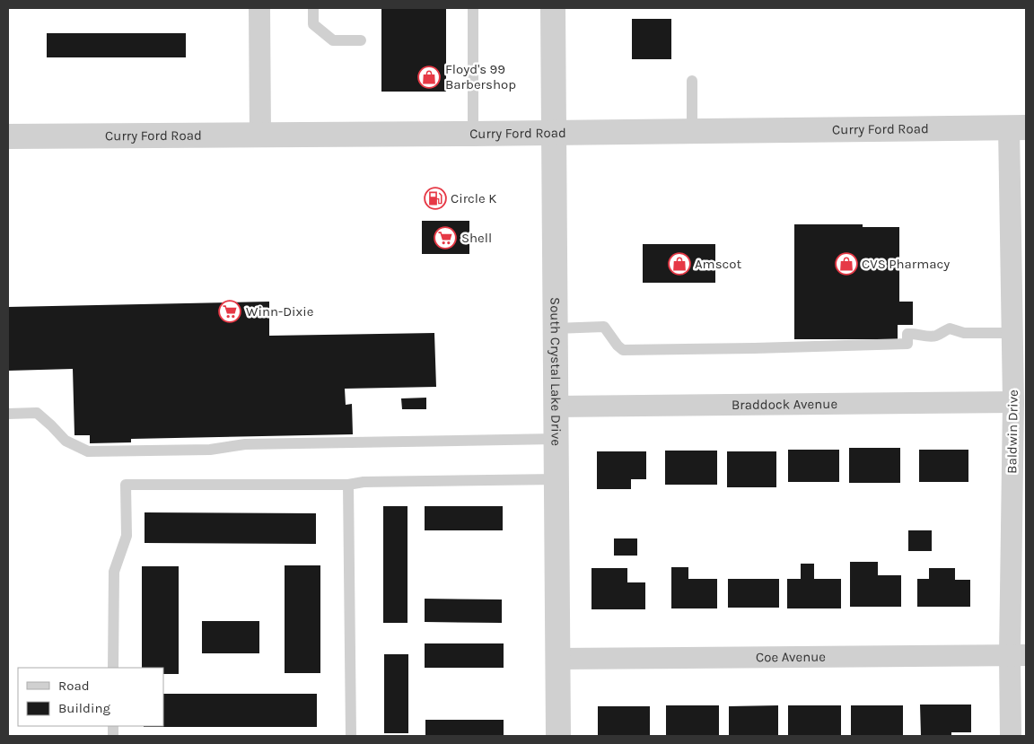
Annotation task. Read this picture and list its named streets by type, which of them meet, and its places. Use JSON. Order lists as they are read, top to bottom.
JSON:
{
  "streets": {
    "street": [
      "Curry Ford Road",
      "South Crystal Lake Drive",
      "Braddock Avenue",
      "Baldwin Drive",
      "Coe Avenue"
    ]
  },
  "crossings": [
    ["Curry Ford Road", "South Crystal Lake Drive"],
    ["Curry Ford Road", "Baldwin Drive"],
    ["South Crystal Lake Drive", "Braddock Avenue"],
    ["South Crystal Lake Drive", "Coe Avenue"],
    ["Braddock Avenue", "Baldwin Drive"],
    ["Baldwin Drive", "Coe Avenue"]
  ],
  "places": {
    "shop": ["Floyd's 99 Barbershop", "Amscot", "CVS Pharmacy"],
    "fuel station": ["Circle K"],
    "supermarket": ["Shell", "Winn-Dixie"]
  },
  "legend": ["Road", "Building"]
}
